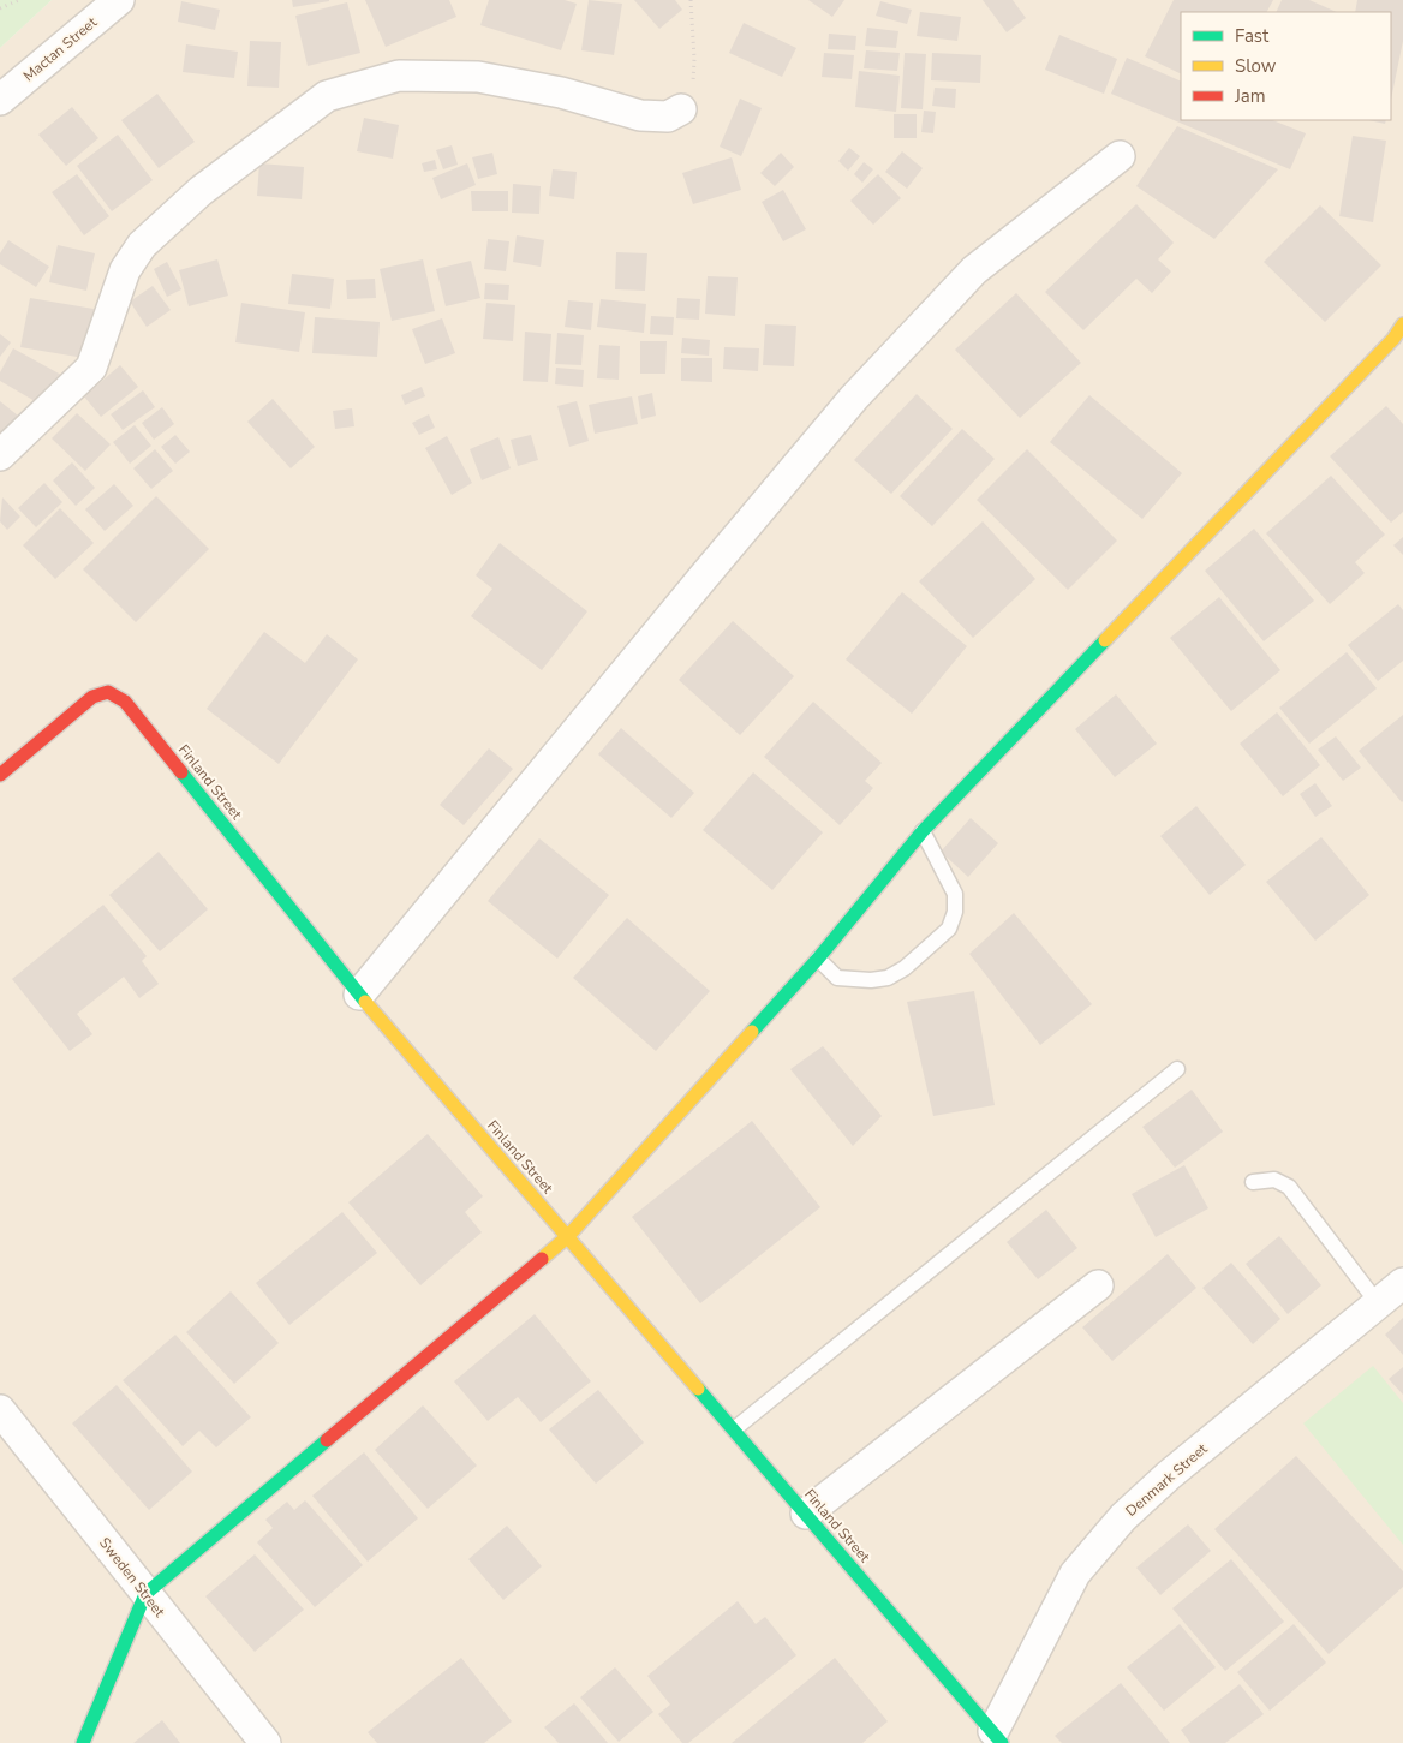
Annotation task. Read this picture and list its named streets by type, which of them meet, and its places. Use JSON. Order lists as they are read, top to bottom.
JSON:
{
  "streets": {
    "street": [
      "Mactan Street",
      "Finland Street",
      "Denmark Street",
      "Sweden Street"
    ]
  },
  "crossings": [
    ["Finland Street", "Denmark Street"]
  ],
  "legend": ["Fast", "Slow", "Jam"]
}
